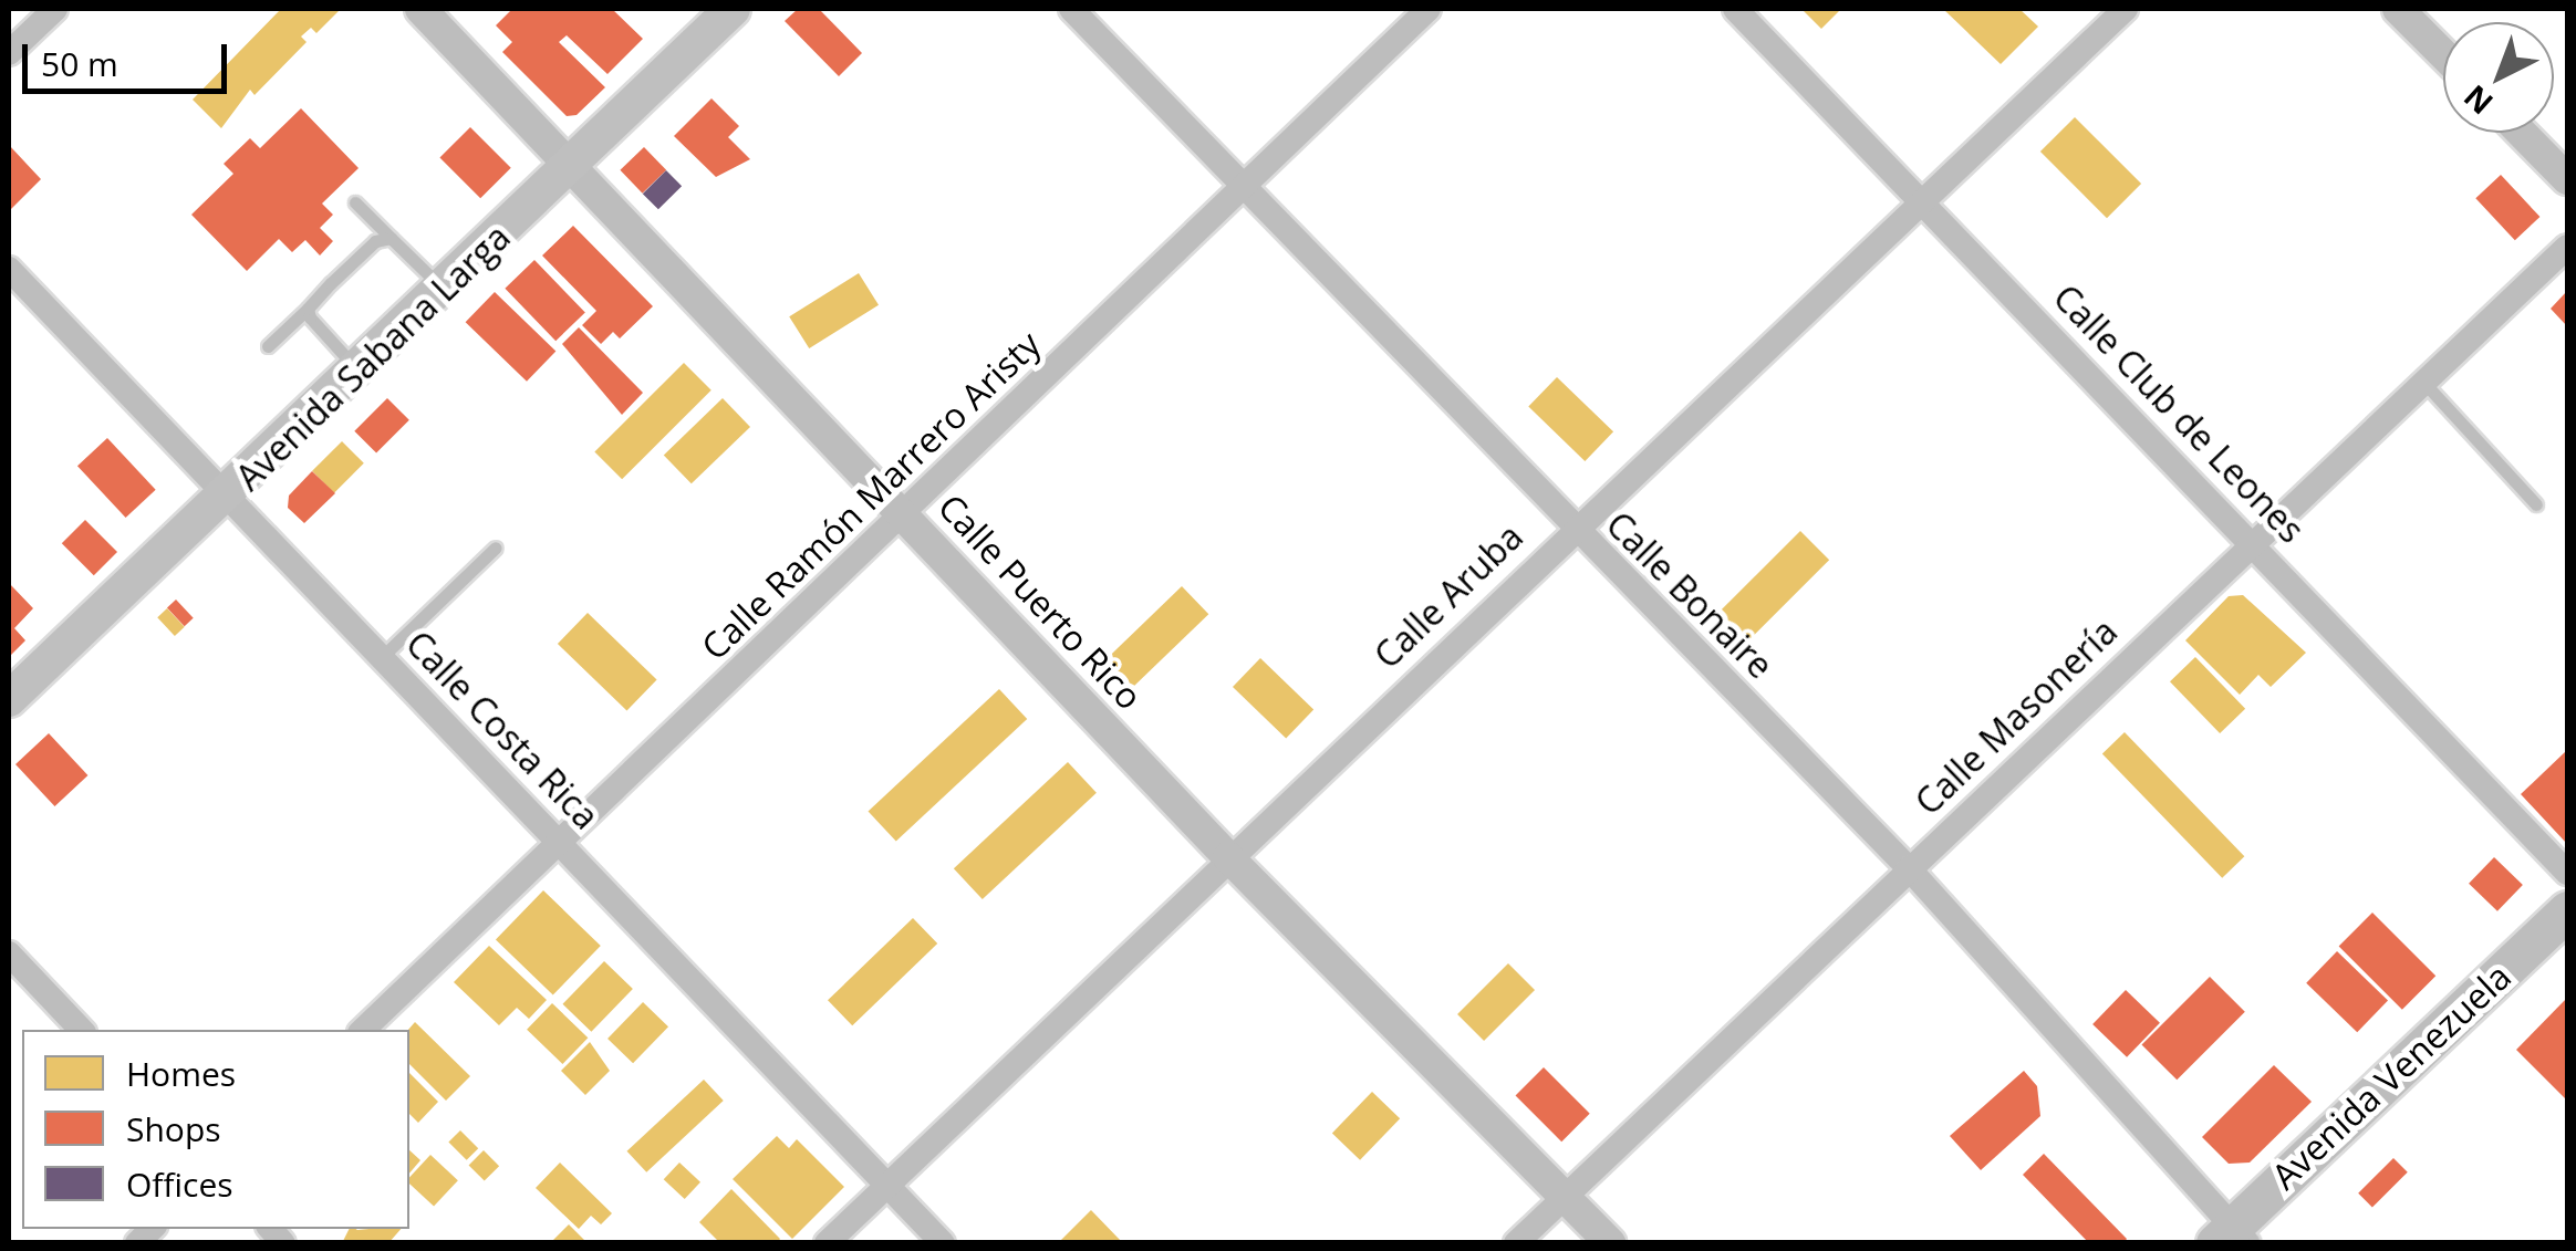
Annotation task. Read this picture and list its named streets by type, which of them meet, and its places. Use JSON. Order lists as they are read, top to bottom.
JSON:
{
  "streets": {
    "main road": ["Avenida Sabana Larga", "Avenida Venezuela"],
    "street": [
      "Calle Club de Leones",
      "Calle Ramón Marrero Aristy",
      "Calle Bonaire",
      "Calle Aruba",
      "Calle Puerto Rico",
      "Calle Masonería",
      "Calle Costa Rica"
    ]
  },
  "crossings": [
    ["Avenida Sabana Larga", "Calle Puerto Rico"],
    ["Avenida Sabana Larga", "Calle Costa Rica"],
    ["Calle Club de Leones", "Calle Aruba"],
    ["Calle Club de Leones", "Calle Masonería"],
    ["Calle Ramón Marrero Aristy", "Calle Bonaire"],
    ["Calle Ramón Marrero Aristy", "Calle Puerto Rico"],
    ["Calle Ramón Marrero Aristy", "Calle Costa Rica"],
    ["Calle Bonaire", "Calle Aruba"],
    ["Calle Bonaire", "Calle Masonería"],
    ["Calle Bonaire", "Avenida Venezuela"],
    ["Calle Aruba", "Calle Puerto Rico"],
    ["Calle Aruba", "Calle Costa Rica"],
    ["Calle Puerto Rico", "Calle Masonería"]
  ],
  "legend": ["Homes", "Shops", "Offices"],
  "scale_bar": "50 m",
  "north": "bottom left"
}
